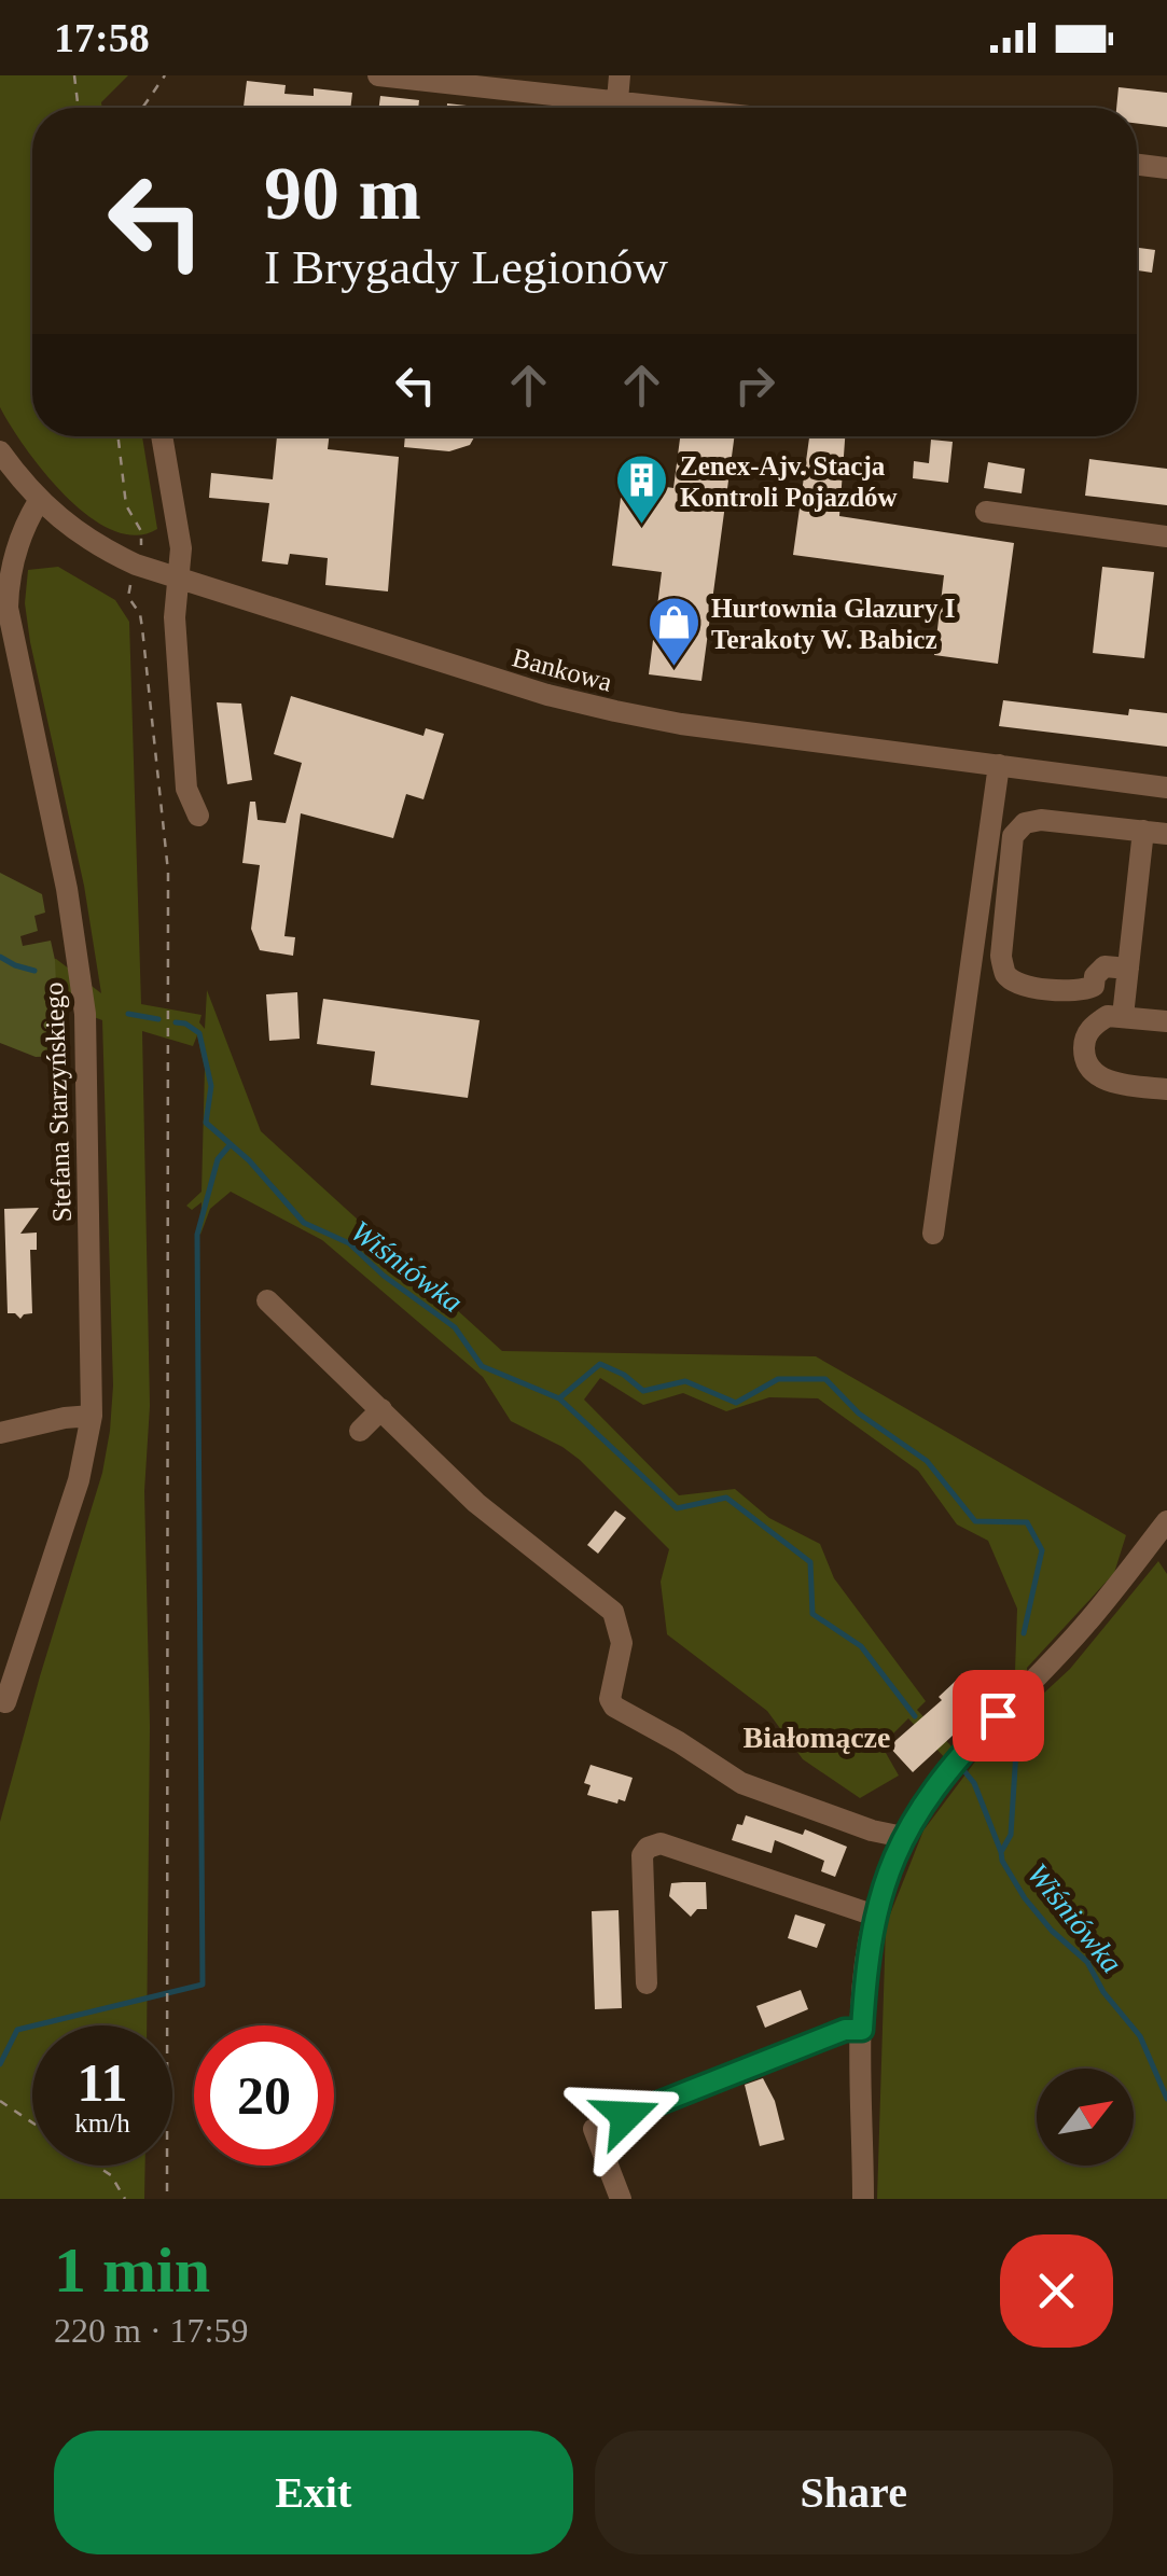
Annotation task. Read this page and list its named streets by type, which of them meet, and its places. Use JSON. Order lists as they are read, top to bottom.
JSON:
{
  "streets": {
    "street": ["Bankowa", "Stefana Starzyńskiego"]
  },
  "crossings": [
    ["Bankowa", "Stefana Starzyńskiego"]
  ],
  "districts": ["Białomącze"],
  "water": ["Wiśniówka"],
  "places": {
    "building": ["Zenex-Ajv. Stacja Kontroli Pojazdów"],
    "shop": ["Hurtownia Glazury I Terakoty W. Babicz"]
  },
  "north": "top right",
  "page": {
    "status": "17:58",
    "turn": ["90 m", "I Brygady Legionów"],
    "speed": "11 km/h",
    "limit": "20",
    "heading": ["1 min", "220 m · 17:59"],
    "buttons": ["Exit", "Share"]
  }
}
